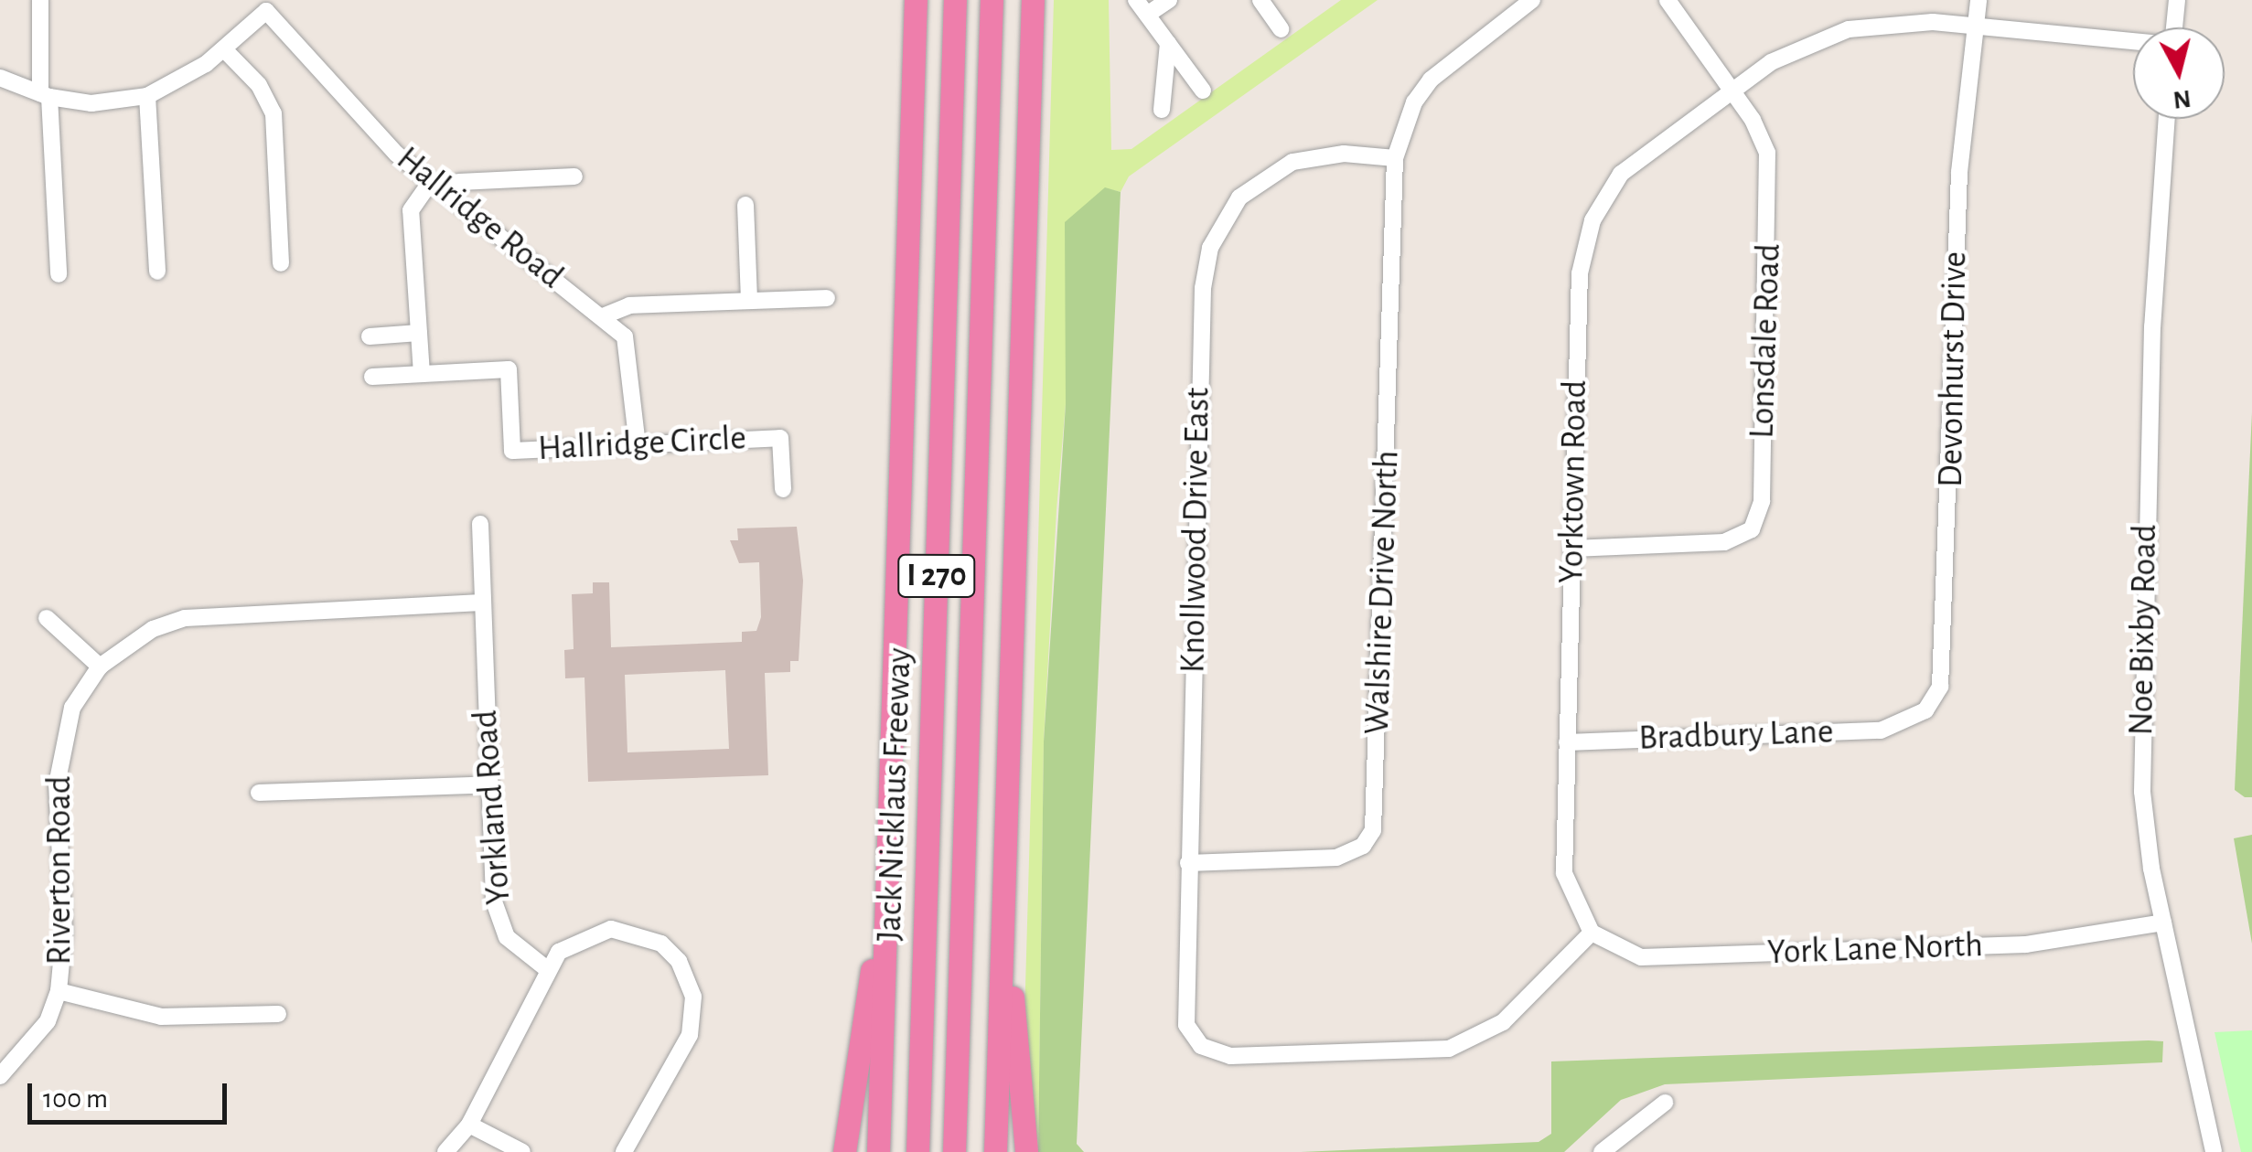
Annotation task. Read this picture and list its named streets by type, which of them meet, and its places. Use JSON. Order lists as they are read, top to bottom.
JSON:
{
  "streets": {
    "highway": ["I 270", "Jack Nicklaus Freeway"],
    "street": [
      "Hallridge Road",
      "Lonsdale Road",
      "Devonhurst Drive",
      "Hallridge Circle",
      "Yorktown Road",
      "Knollwood Drive East",
      "Walshire Drive North",
      "Noe Bixby Road",
      "Bradbury Lane",
      "Yorkland Road",
      "Riverton Road",
      "York Lane North"
    ]
  },
  "crossings": [
    ["Hallridge Road", "Hallridge Circle"],
    ["Lonsdale Road", "Yorktown Road"],
    ["Devonhurst Drive", "Yorktown Road"],
    ["Devonhurst Drive", "Bradbury Lane"],
    ["Yorktown Road", "Knollwood Drive East"],
    ["Yorktown Road", "Bradbury Lane"],
    ["Yorktown Road", "York Lane North"],
    ["Knollwood Drive East", "Walshire Drive North"],
    ["Knollwood Drive East", "York Lane North"],
    ["Noe Bixby Road", "York Lane North"],
    ["Yorkland Road", "Riverton Road"]
  ],
  "scale_bar": "100 m",
  "north": "bottom"
}
